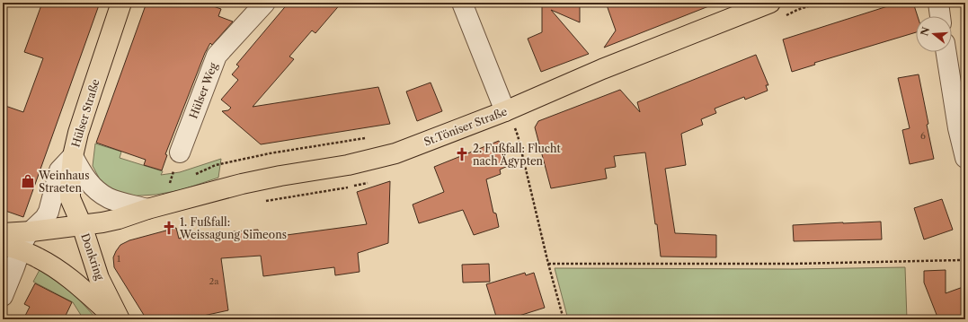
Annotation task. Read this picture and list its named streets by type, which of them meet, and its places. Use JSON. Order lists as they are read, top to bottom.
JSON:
{
  "streets": {
    "main road": ["Hülser Straße", "St.Töniser Straße", "Donkring"],
    "street": ["Hülser Weg"]
  },
  "crossings": [
    ["Hülser Straße", "St.Töniser Straße"],
    ["Hülser Straße", "Donkring"],
    ["St.Töniser Straße", "Donkring"]
  ],
  "places": {
    "church": ["2. Fußfall: Flucht nach Ägypten", "1. Fußfall: Weissagung Simeons"],
    "shop": ["Weinhaus Straeten"]
  },
  "house_numbers": ["6", "1", "2a"],
  "north": "left"
}
